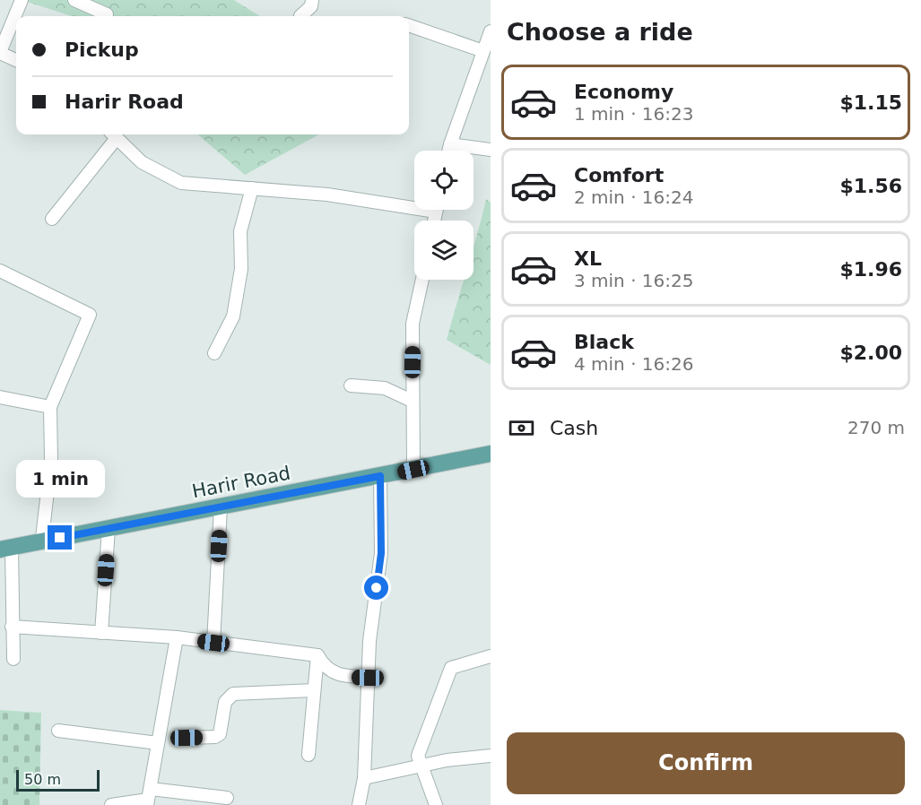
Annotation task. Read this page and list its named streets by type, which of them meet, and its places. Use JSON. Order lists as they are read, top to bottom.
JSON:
{
  "streets": {
    "main road": ["Harir Road"]
  },
  "scale_bar": "50 m",
  "page": {
    "heading": "Choose a ride",
    "banner": ["Pickup", "Harir Road"],
    "list": [
      {
        "name": "Economy",
        "note": "1 min · 16:23",
        "value": "$1.15"
      },
      {
        "name": "Comfort",
        "note": "2 min · 16:24",
        "value": "$1.56"
      },
      {
        "name": "XL",
        "note": "3 min · 16:25",
        "value": "$1.96"
      },
      {
        "name": "Black",
        "note": "4 min · 16:26",
        "value": "$2.00"
      }
    ],
    "pay": ["Cash", "270 m"],
    "bubble": "1 min",
    "buttons": "Confirm",
    "scale": "50 m"
  }
}
